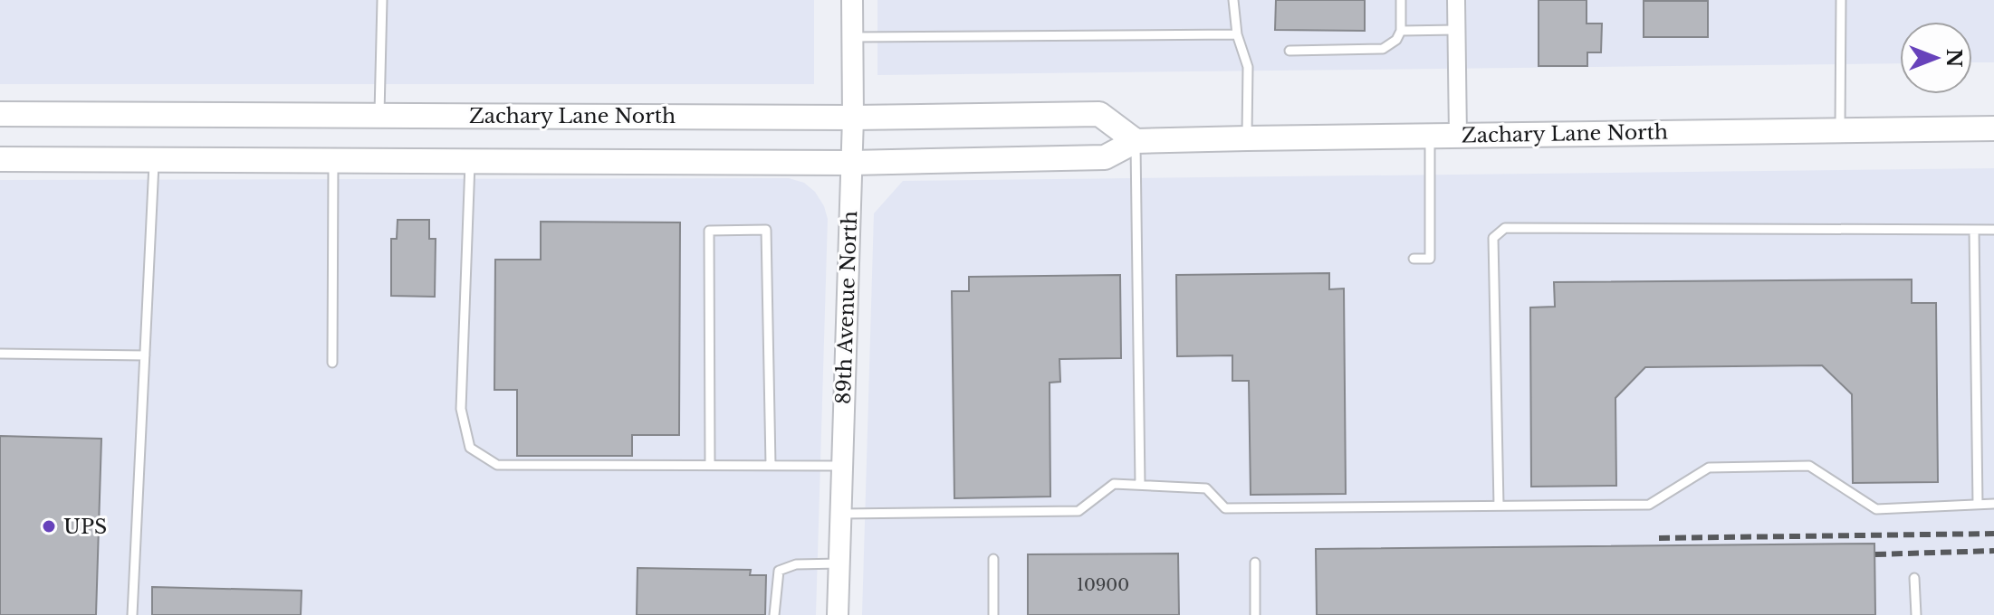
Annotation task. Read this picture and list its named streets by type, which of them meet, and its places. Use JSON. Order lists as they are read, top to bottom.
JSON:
{
  "streets": {
    "main road": ["Zachary Lane North"],
    "street": ["89th Avenue North"]
  },
  "crossings": [
    ["Zachary Lane North", "89th Avenue North"]
  ],
  "places": ["UPS"],
  "house_numbers": ["10900"],
  "north": "right"
}
